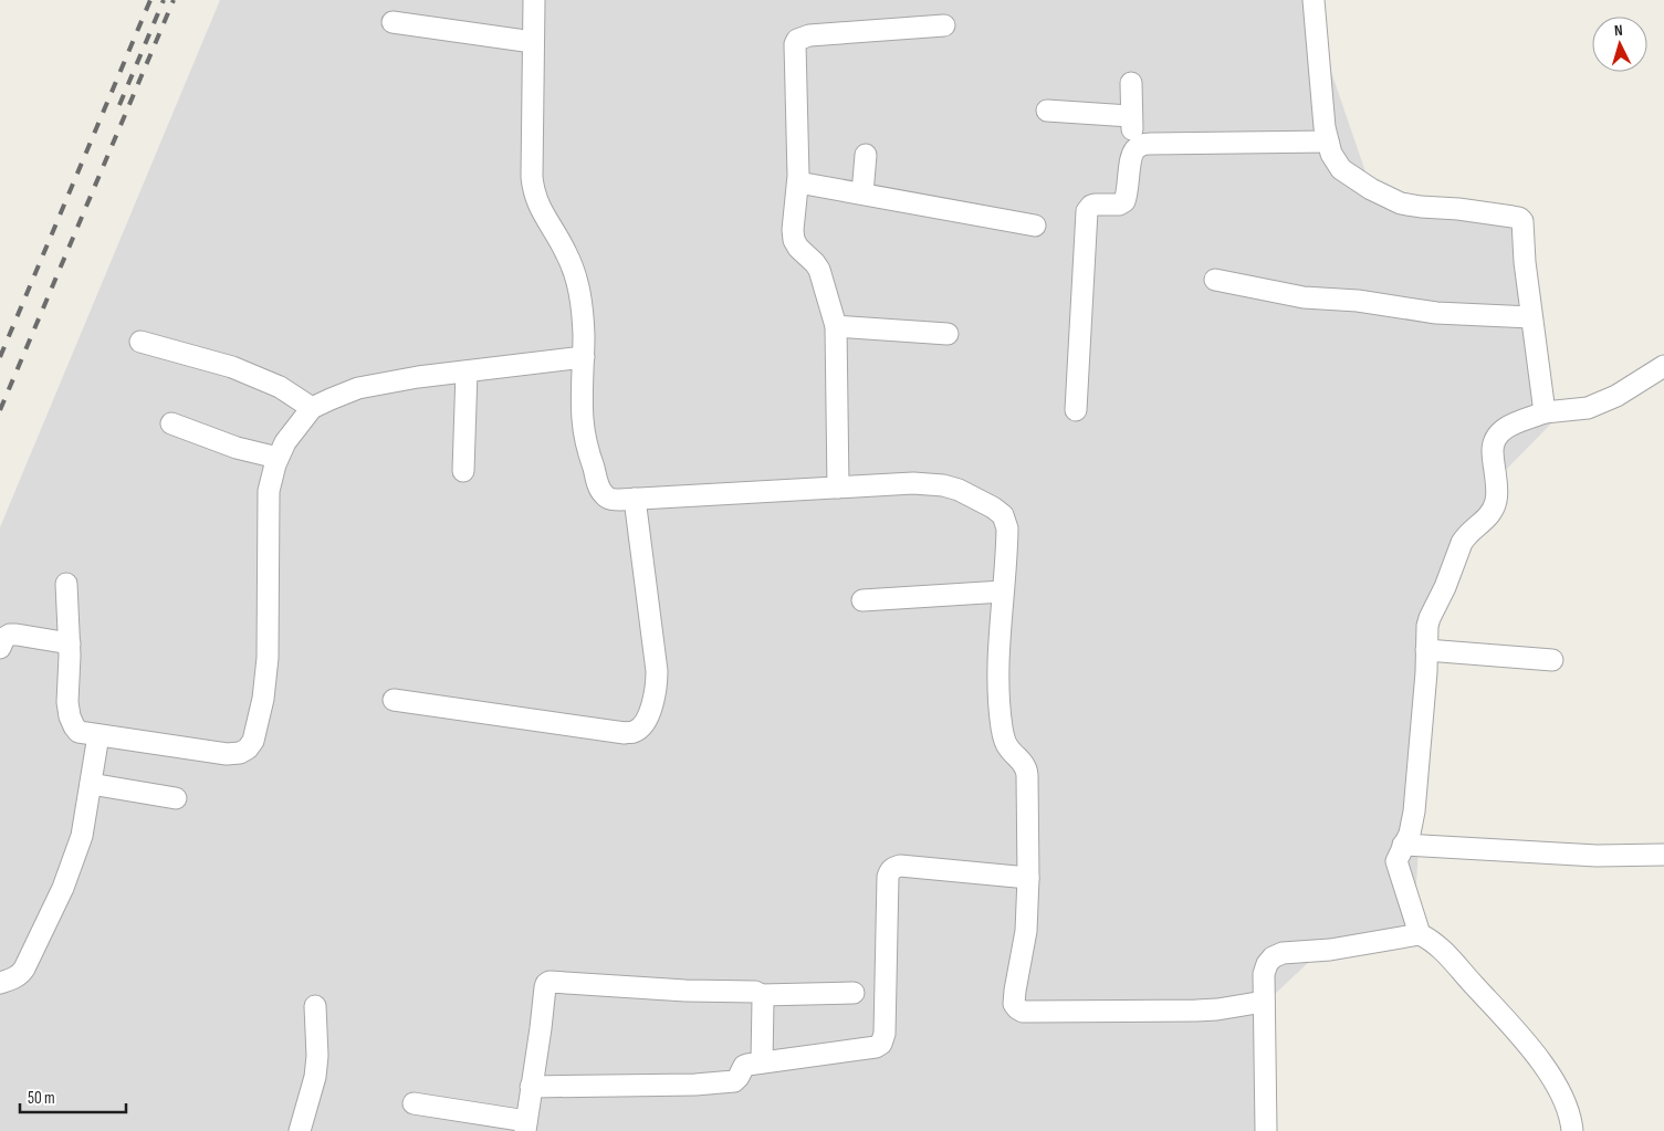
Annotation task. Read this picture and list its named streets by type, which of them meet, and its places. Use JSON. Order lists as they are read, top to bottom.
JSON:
{
  "scale_bar": "50 m",
  "north": "top"
}
